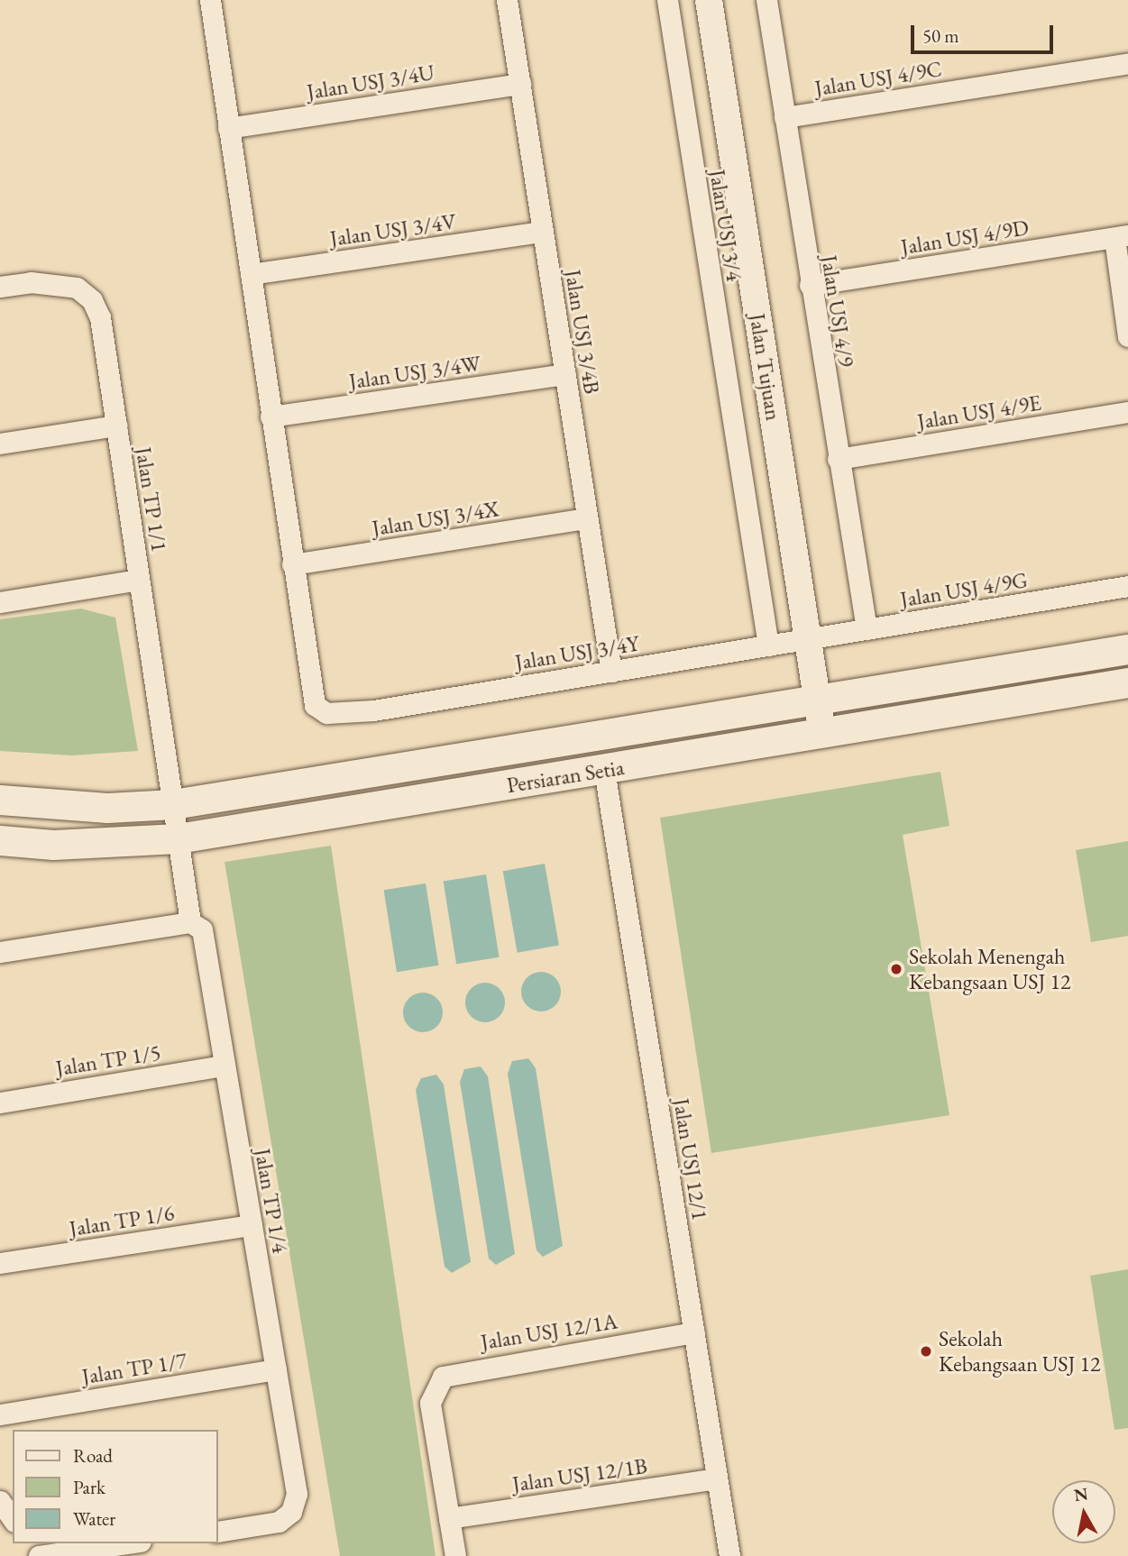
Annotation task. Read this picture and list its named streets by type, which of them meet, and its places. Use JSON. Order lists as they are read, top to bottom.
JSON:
{
  "streets": {
    "main road": ["Persiaran Setia"],
    "street": [
      "Jalan USJ 4/9C",
      "Jalan USJ 3/4U",
      "Jalan USJ 3/4",
      "Jalan USJ 3/4V",
      "Jalan USJ 4/9D",
      "Jalan USJ 4/9",
      "Jalan USJ 3/4B",
      "Jalan Tujuan",
      "Jalan USJ 3/4W",
      "Jalan USJ 4/9E",
      "Jalan TP 1/1",
      "Jalan USJ 3/4X",
      "Jalan USJ 4/9G",
      "Jalan USJ 3/4Y",
      "Jalan TP 1/5",
      "Jalan USJ 12/1",
      "Jalan TP 1/4",
      "Jalan TP 1/6",
      "Jalan USJ 12/1A",
      "Jalan TP 1/7",
      "Jalan USJ 12/1B"
    ]
  },
  "crossings": [
    ["Jalan USJ 4/9C", "Jalan USJ 4/9"],
    ["Jalan USJ 3/4U", "Jalan USJ 3/4B"],
    ["Jalan USJ 3/4U", "Jalan USJ 3/4Y"],
    ["Jalan USJ 3/4", "Jalan USJ 3/4Y"],
    ["Jalan USJ 3/4V", "Jalan USJ 3/4B"],
    ["Jalan USJ 3/4V", "Jalan USJ 3/4Y"],
    ["Jalan USJ 4/9D", "Jalan USJ 4/9"],
    ["Jalan USJ 4/9", "Jalan USJ 4/9E"],
    ["Jalan USJ 4/9", "Jalan USJ 4/9G"],
    ["Jalan USJ 3/4B", "Jalan USJ 3/4W"],
    ["Jalan USJ 3/4B", "Jalan USJ 3/4X"],
    ["Jalan USJ 3/4B", "Jalan USJ 3/4Y"],
    ["Jalan Tujuan", "Jalan USJ 4/9G"],
    ["Jalan Tujuan", "Jalan USJ 3/4Y"],
    ["Jalan Tujuan", "Persiaran Setia"],
    ["Jalan USJ 3/4W", "Jalan USJ 3/4Y"],
    ["Jalan TP 1/1", "Persiaran Setia"],
    ["Jalan TP 1/1", "Jalan TP 1/4"],
    ["Jalan USJ 3/4X", "Jalan USJ 3/4Y"],
    ["Jalan USJ 4/9G", "Jalan USJ 3/4Y"],
    ["Persiaran Setia", "Jalan USJ 12/1"],
    ["Persiaran Setia", "Jalan TP 1/4"],
    ["Jalan TP 1/5", "Jalan TP 1/4"],
    ["Jalan USJ 12/1", "Jalan USJ 12/1A"],
    ["Jalan USJ 12/1", "Jalan USJ 12/1B"],
    ["Jalan TP 1/4", "Jalan TP 1/6"],
    ["Jalan TP 1/4", "Jalan TP 1/7"],
    ["Jalan USJ 12/1A", "Jalan USJ 12/1B"]
  ],
  "places": ["Sekolah Menengah Kebangsaan USJ 12", "Sekolah Kebangsaan USJ 12"],
  "legend": ["Road", "Park", "Water"],
  "scale_bar": "50 m",
  "north": "top"
}
